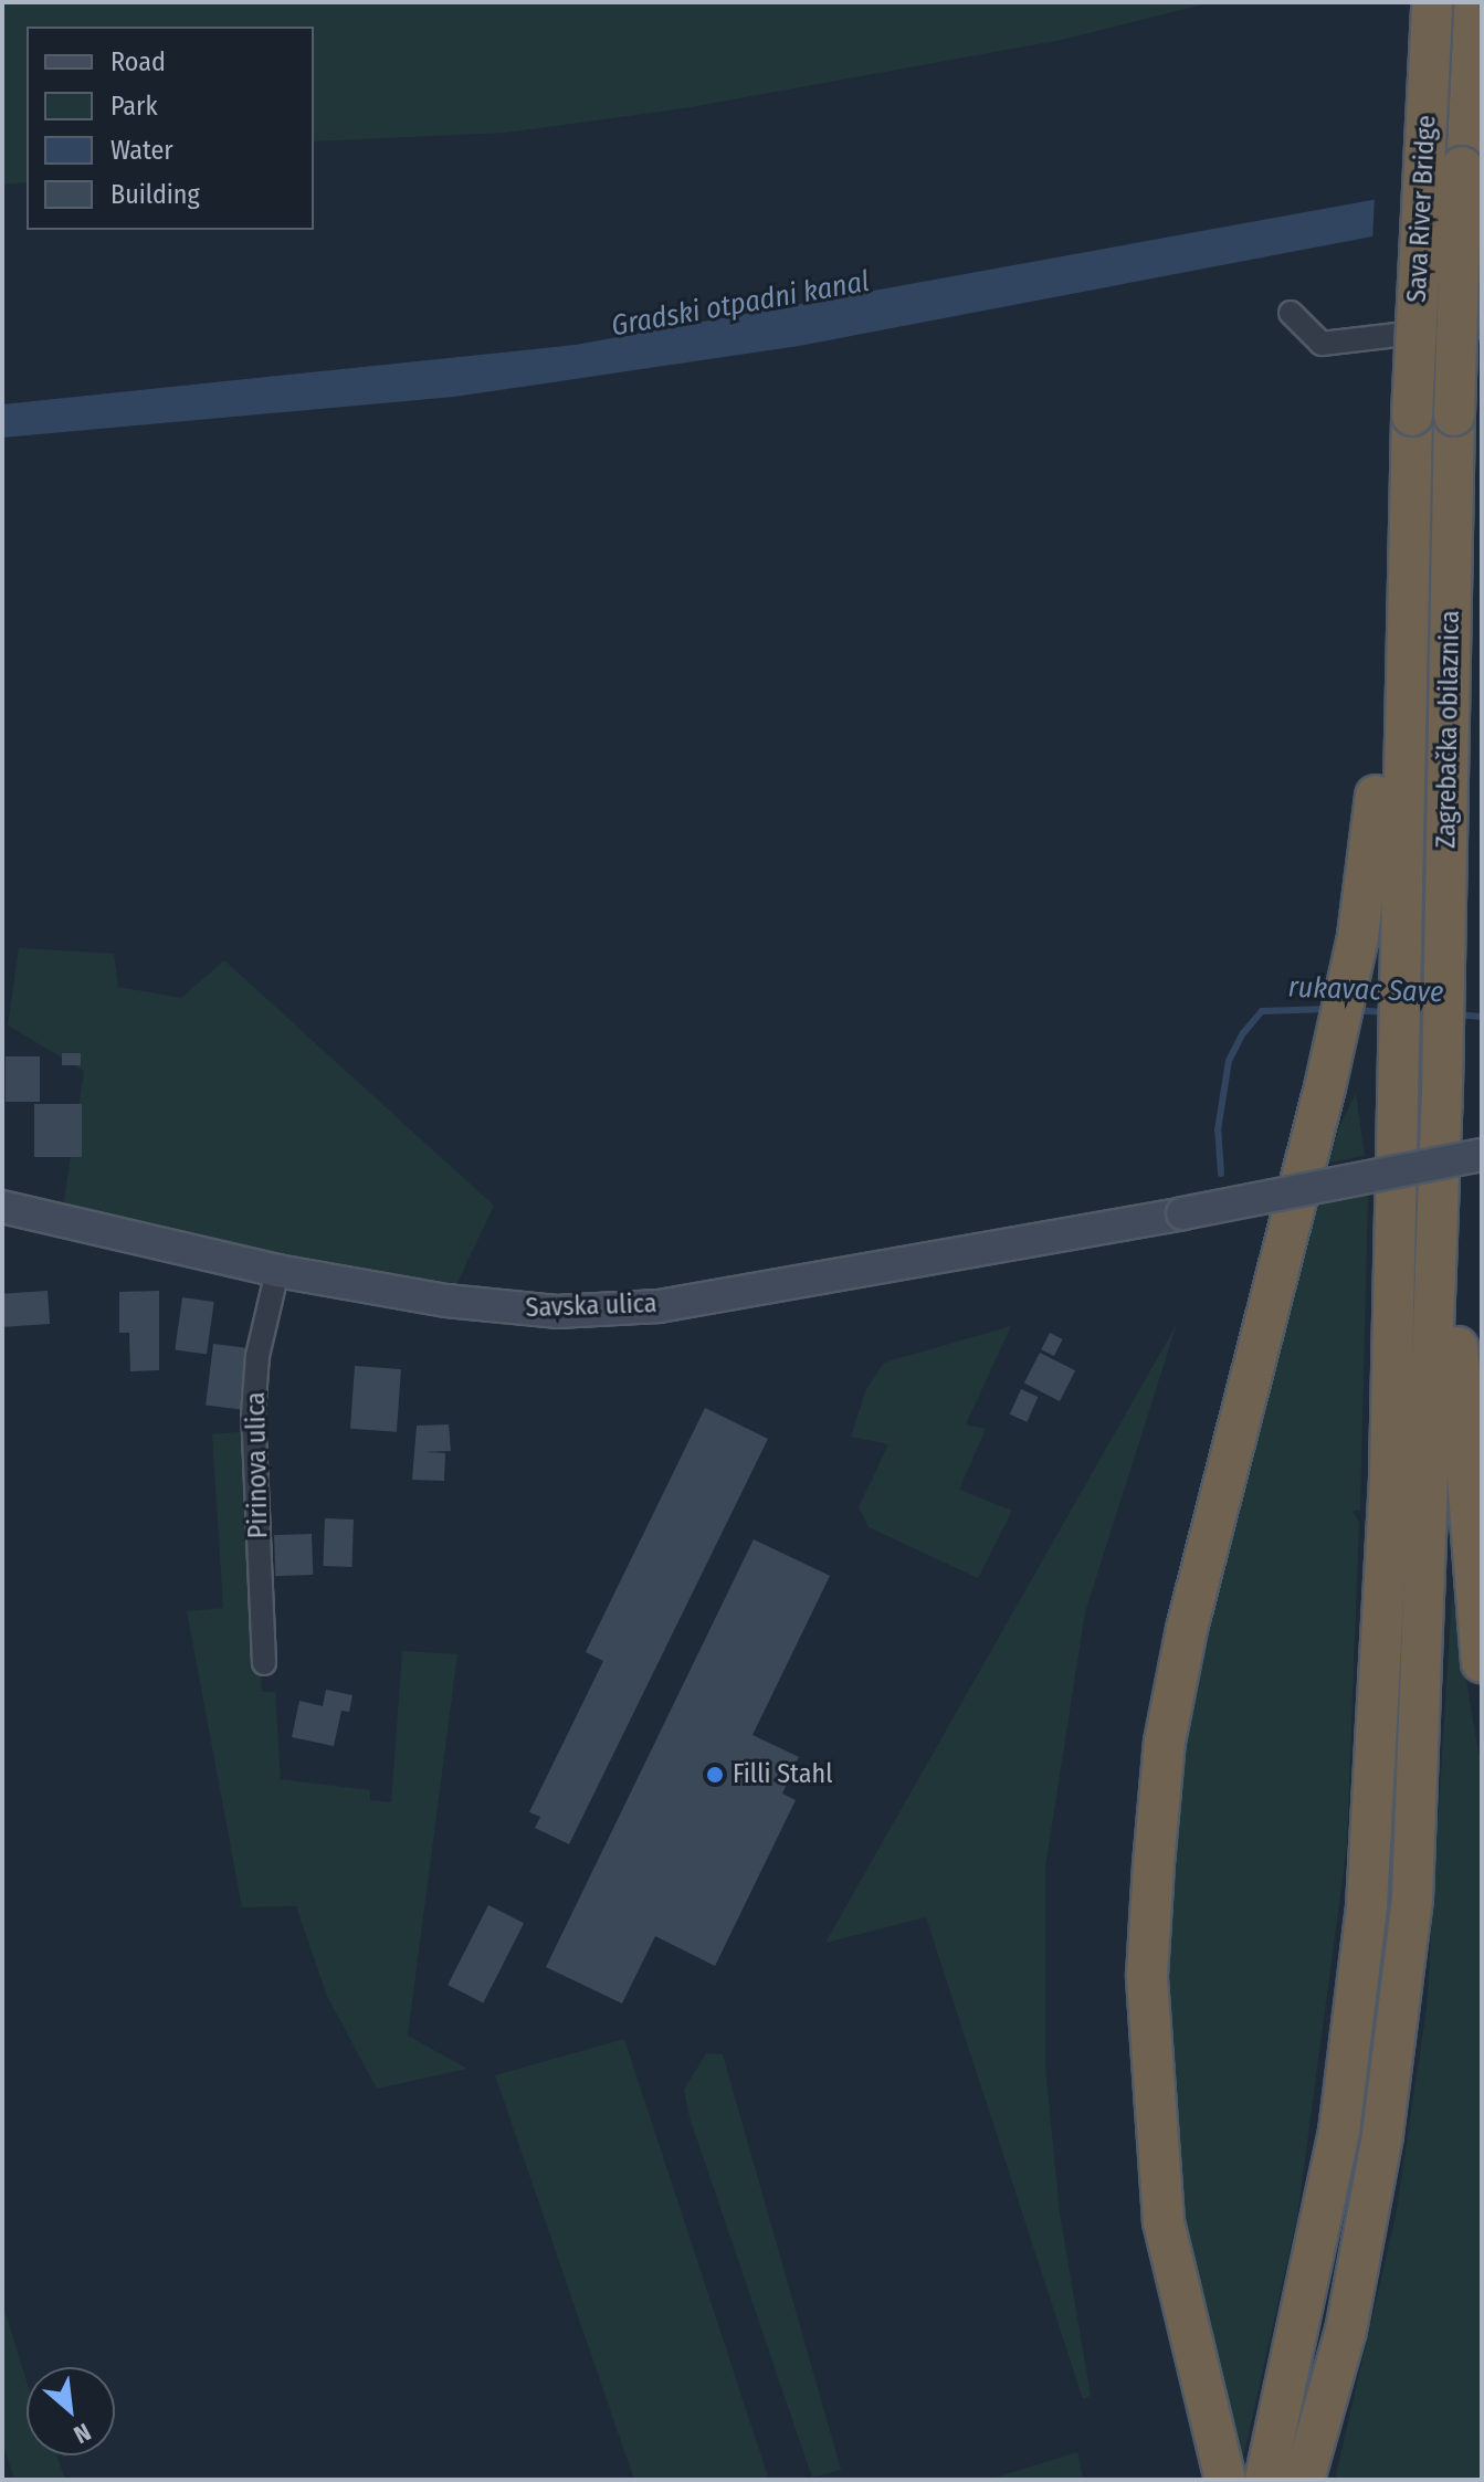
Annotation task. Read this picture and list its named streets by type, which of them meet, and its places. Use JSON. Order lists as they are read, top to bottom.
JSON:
{
  "streets": {
    "highway": ["Sava River Bridge", "Zagrebačka obilaznica"],
    "main road": ["Savska ulica"],
    "street": ["Pirinova ulica"]
  },
  "crossings": [
    ["Sava River Bridge", "Zagrebačka obilaznica"],
    ["Savska ulica", "Pirinova ulica"]
  ],
  "water": ["Gradski otpadni kanal", "rukavac Save"],
  "places": ["Filli Stahl"],
  "legend": [
    "Road",
    "Park",
    "Water",
    "Building"
  ],
  "north": "bottom right"
}
